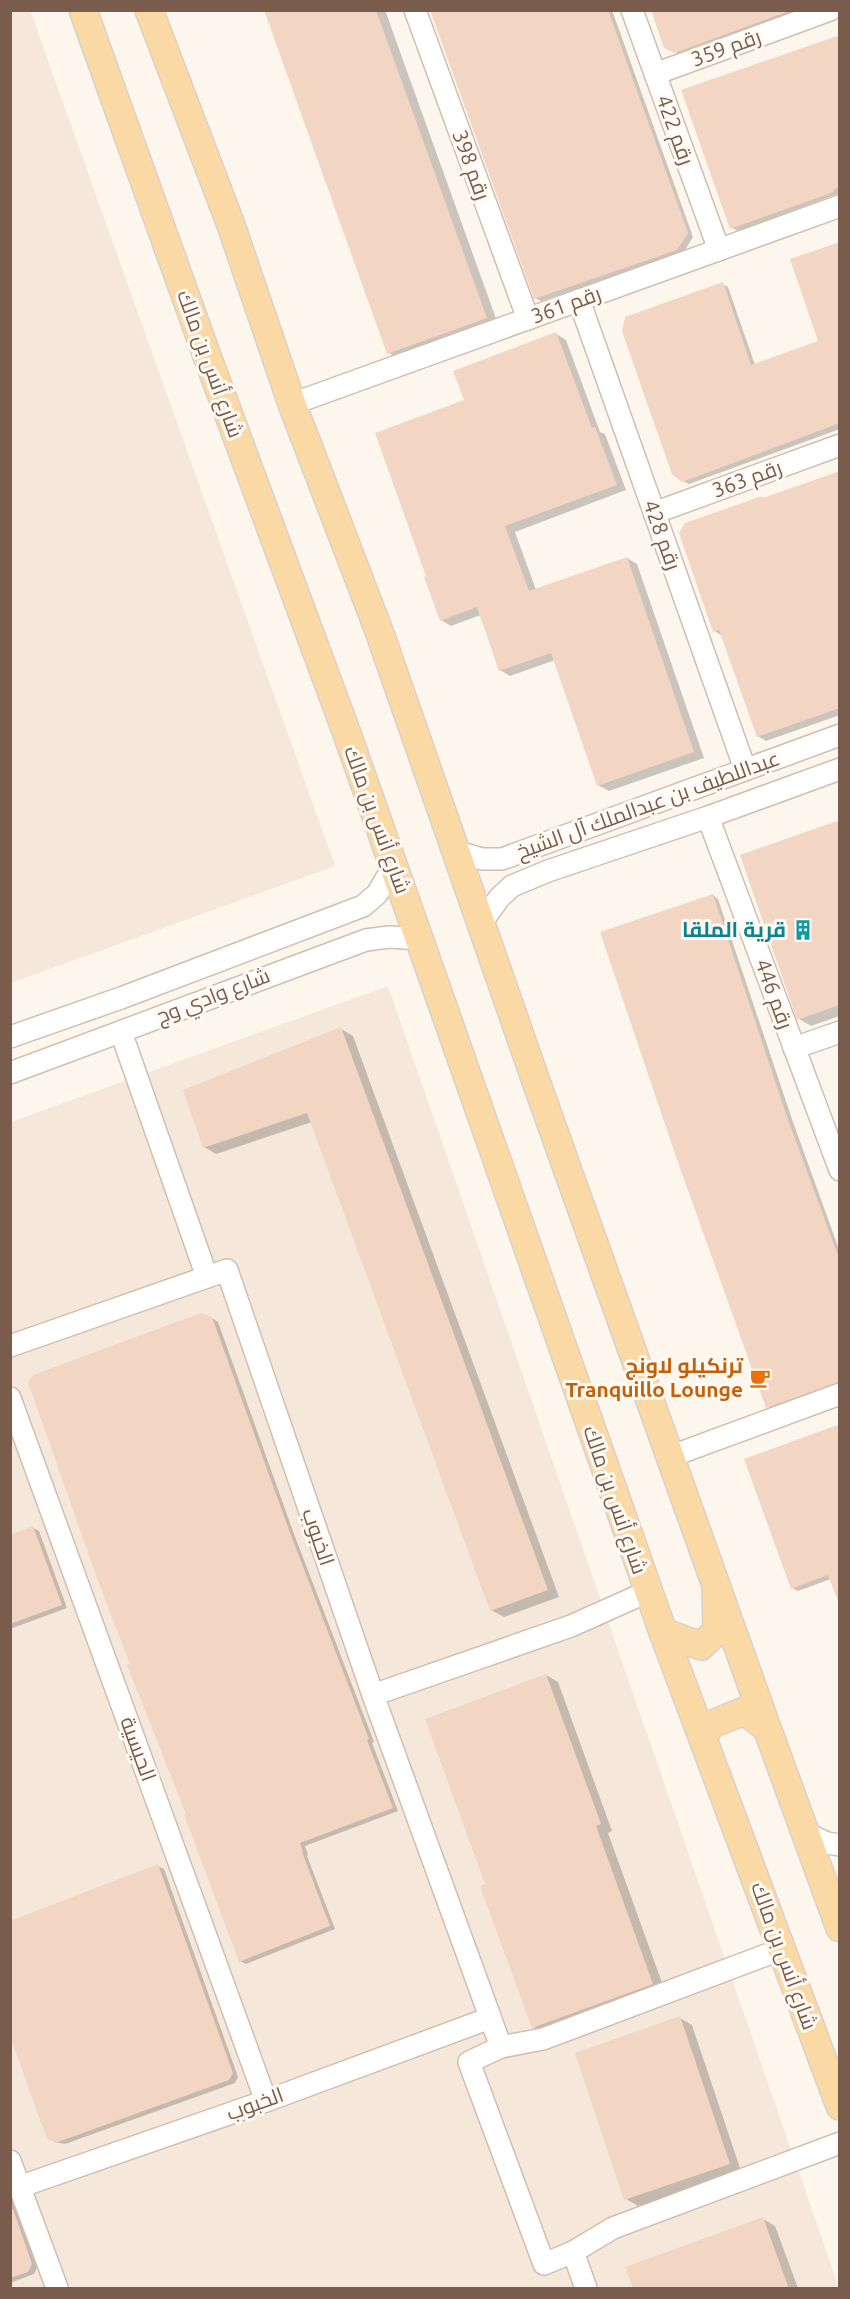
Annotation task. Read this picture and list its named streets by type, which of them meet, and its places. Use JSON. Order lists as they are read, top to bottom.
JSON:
{
  "streets": {
    "main road": ["شارع أنس بن مالك"],
    "street": [
      "رقم 359",
      "رقم 422",
      "رقم 398",
      "رقم 361",
      "رقم 363",
      "رقم 428",
      "عبداللطيف بن عبدالملك آل الشيخ",
      "رقم 446",
      "شارع وادي وج",
      "الخبوب",
      "الحيسية"
    ]
  },
  "crossings": [
    ["رقم 359", "رقم 422"],
    ["رقم 422", "رقم 361"],
    ["رقم 398", "رقم 361"],
    ["رقم 361", "رقم 428"],
    ["شارع أنس بن مالك", "شارع وادي وج"],
    ["رقم 363", "رقم 428"],
    ["رقم 428", "عبداللطيف بن عبدالملك آل الشيخ"],
    ["عبداللطيف بن عبدالملك آل الشيخ", "رقم 446"],
    ["الخبوب", "الحيسية"]
  ],
  "places": {
    "building": ["قرية الملقا"],
    "cafe": ["ترنكيلو لاونج Tranquillo Lounge"]
  }
}
